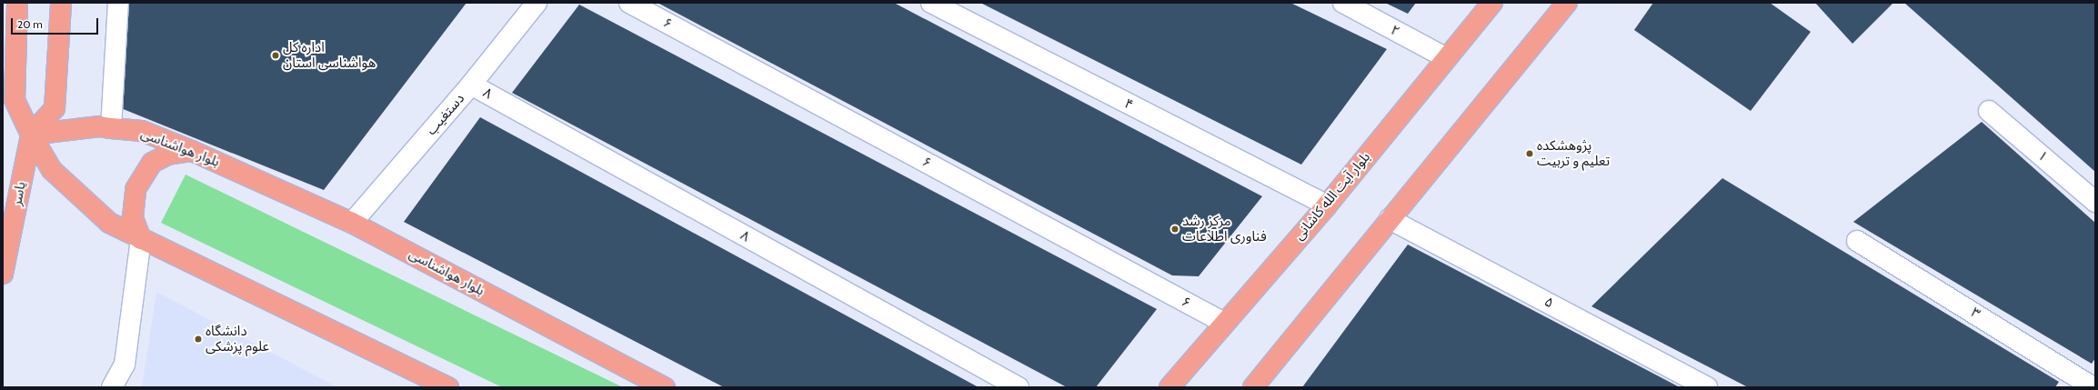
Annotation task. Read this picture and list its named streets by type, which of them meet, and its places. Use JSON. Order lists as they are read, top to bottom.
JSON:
{
  "streets": {
    "main road": ["بلوار هواشناسی", "یاسر", "بلوار آیت الله کاشانی"],
    "street": [
      "۶",
      "۲",
      "۸",
      "۴",
      "دستغیب",
      "۱",
      "۵",
      "۳"
    ]
  },
  "crossings": [
    ["۶", "بلوار آیت الله کاشانی"],
    ["۲", "بلوار آیت الله کاشانی"],
    ["۸", "دستغیب"],
    ["۴", "بلوار آیت الله کاشانی"],
    ["دستغیب", "بلوار هواشناسی"],
    ["بلوار هواشناسی", "یاسر"]
  ],
  "places": [
    "اداره کل هواشناسی استان",
    "پژوهشکده تعلیم و تربیت",
    "مرکز رشد فناوری اطلاعات",
    "دانشگاه علوم پزشکی"
  ],
  "scale_bar": "20 m"
}
